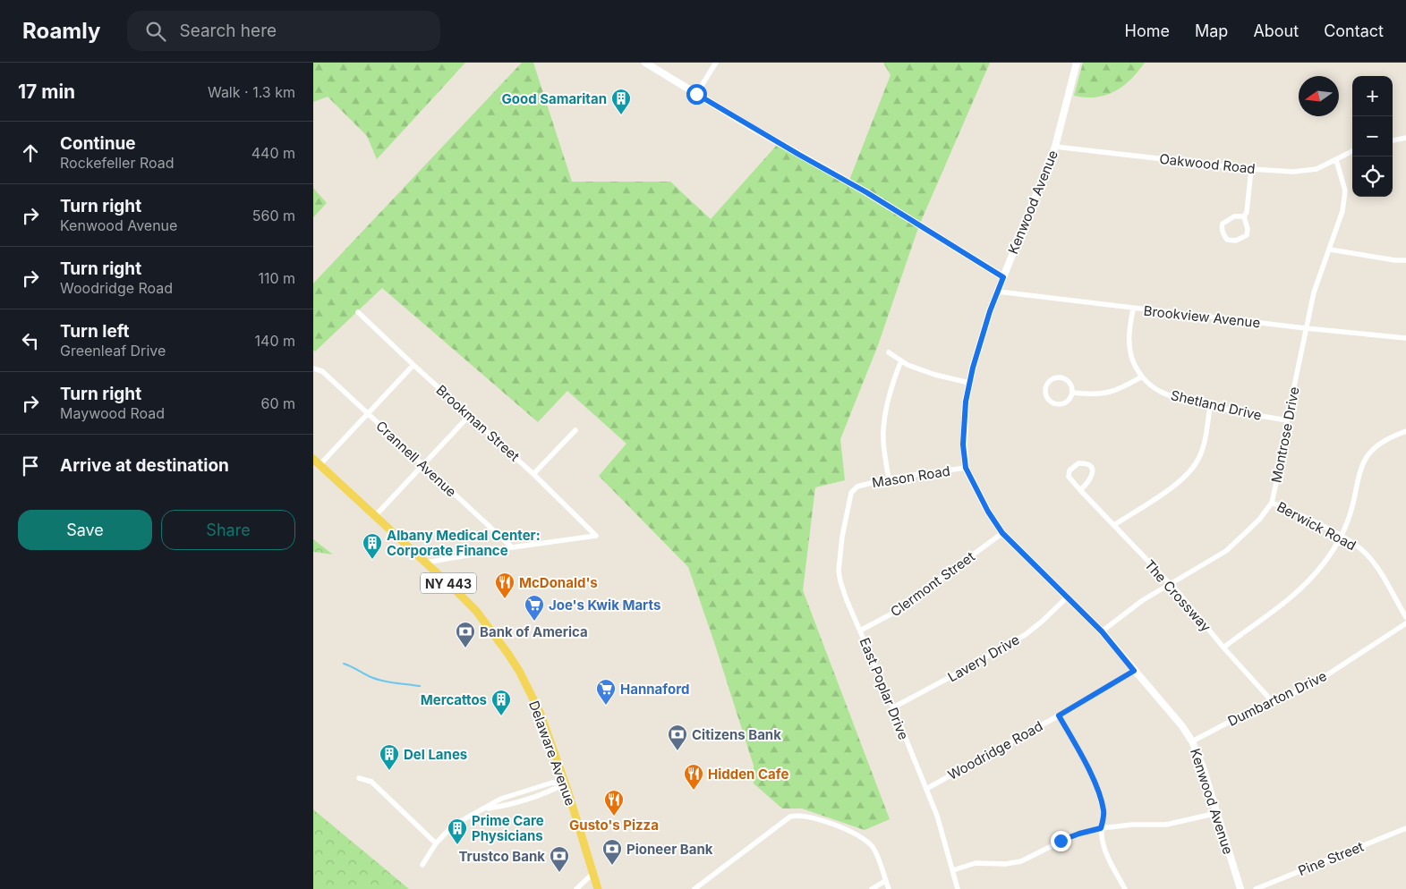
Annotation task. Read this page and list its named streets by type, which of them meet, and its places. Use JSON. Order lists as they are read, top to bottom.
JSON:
{
  "streets": {
    "main road": ["NY 443", "Delaware Avenue"],
    "street": [
      "Oakwood Road",
      "Kenwood Avenue",
      "Brookview Avenue",
      "Shetland Drive",
      "Brookman Street",
      "Montrose Drive",
      "Crannell Avenue",
      "Mason Road",
      "Berwick Road",
      "Clermont Street",
      "The Crossway",
      "Lavery Drive",
      "East Poplar Drive",
      "Dumbarton Drive",
      "Woodridge Road",
      "Pine Street"
    ]
  },
  "crossings": [
    ["Oakwood Road", "Kenwood Avenue"],
    ["Oakwood Road", "Montrose Drive"],
    ["Kenwood Avenue", "Brookview Avenue"],
    ["Kenwood Avenue", "Montrose Drive"],
    ["Kenwood Avenue", "Mason Road"],
    ["Kenwood Avenue", "Clermont Street"],
    ["Kenwood Avenue", "Lavery Drive"],
    ["Kenwood Avenue", "Dumbarton Drive"],
    ["Kenwood Avenue", "Woodridge Road"],
    ["Brookview Avenue", "Shetland Drive"],
    ["Brookview Avenue", "Montrose Drive"],
    ["Shetland Drive", "Montrose Drive"],
    ["Brookman Street", "Crannell Avenue"],
    ["Montrose Drive", "Berwick Road"],
    ["Montrose Drive", "The Crossway"],
    ["Mason Road", "East Poplar Drive"],
    ["Clermont Street", "East Poplar Drive"],
    ["The Crossway", "Dumbarton Drive"],
    ["Lavery Drive", "East Poplar Drive"],
    ["East Poplar Drive", "Woodridge Road"]
  ],
  "places": {
    "building": [
      "Good Samaritan",
      "Albany Medical Center: Corporate Finance",
      "Mercattos",
      "Del Lanes",
      "Prime Care Physicians"
    ],
    "restaurant": ["McDonald's", "Hidden Cafe", "Gusto's Pizza"],
    "supermarket": ["Joe's Kwik Marts", "Hannaford"],
    "bank": [
      "Bank of America",
      "Citizens Bank",
      "Pioneer Bank",
      "Trustco Bank"
    ]
  },
  "north": "left",
  "page": {
    "header": "Roamly",
    "search": "Search here",
    "nav": [
      "Home",
      "Map",
      "About",
      "Contact"
    ],
    "heading": ["17 min", "Walk · 1.3 km"],
    "map_buttons": ["+", "−"],
    "list": [
      ["Continue", "Rockefeller Road", "440 m"],
      ["Turn right", "Kenwood Avenue", "560 m"],
      ["Turn right", "Woodridge Road", "110 m"],
      ["Turn left", "Greenleaf Drive", "140 m"],
      ["Turn right", "Maywood Road", "60 m"],
      "Arrive at destination"
    ],
    "buttons": ["Save", "Share"]
  }
}
